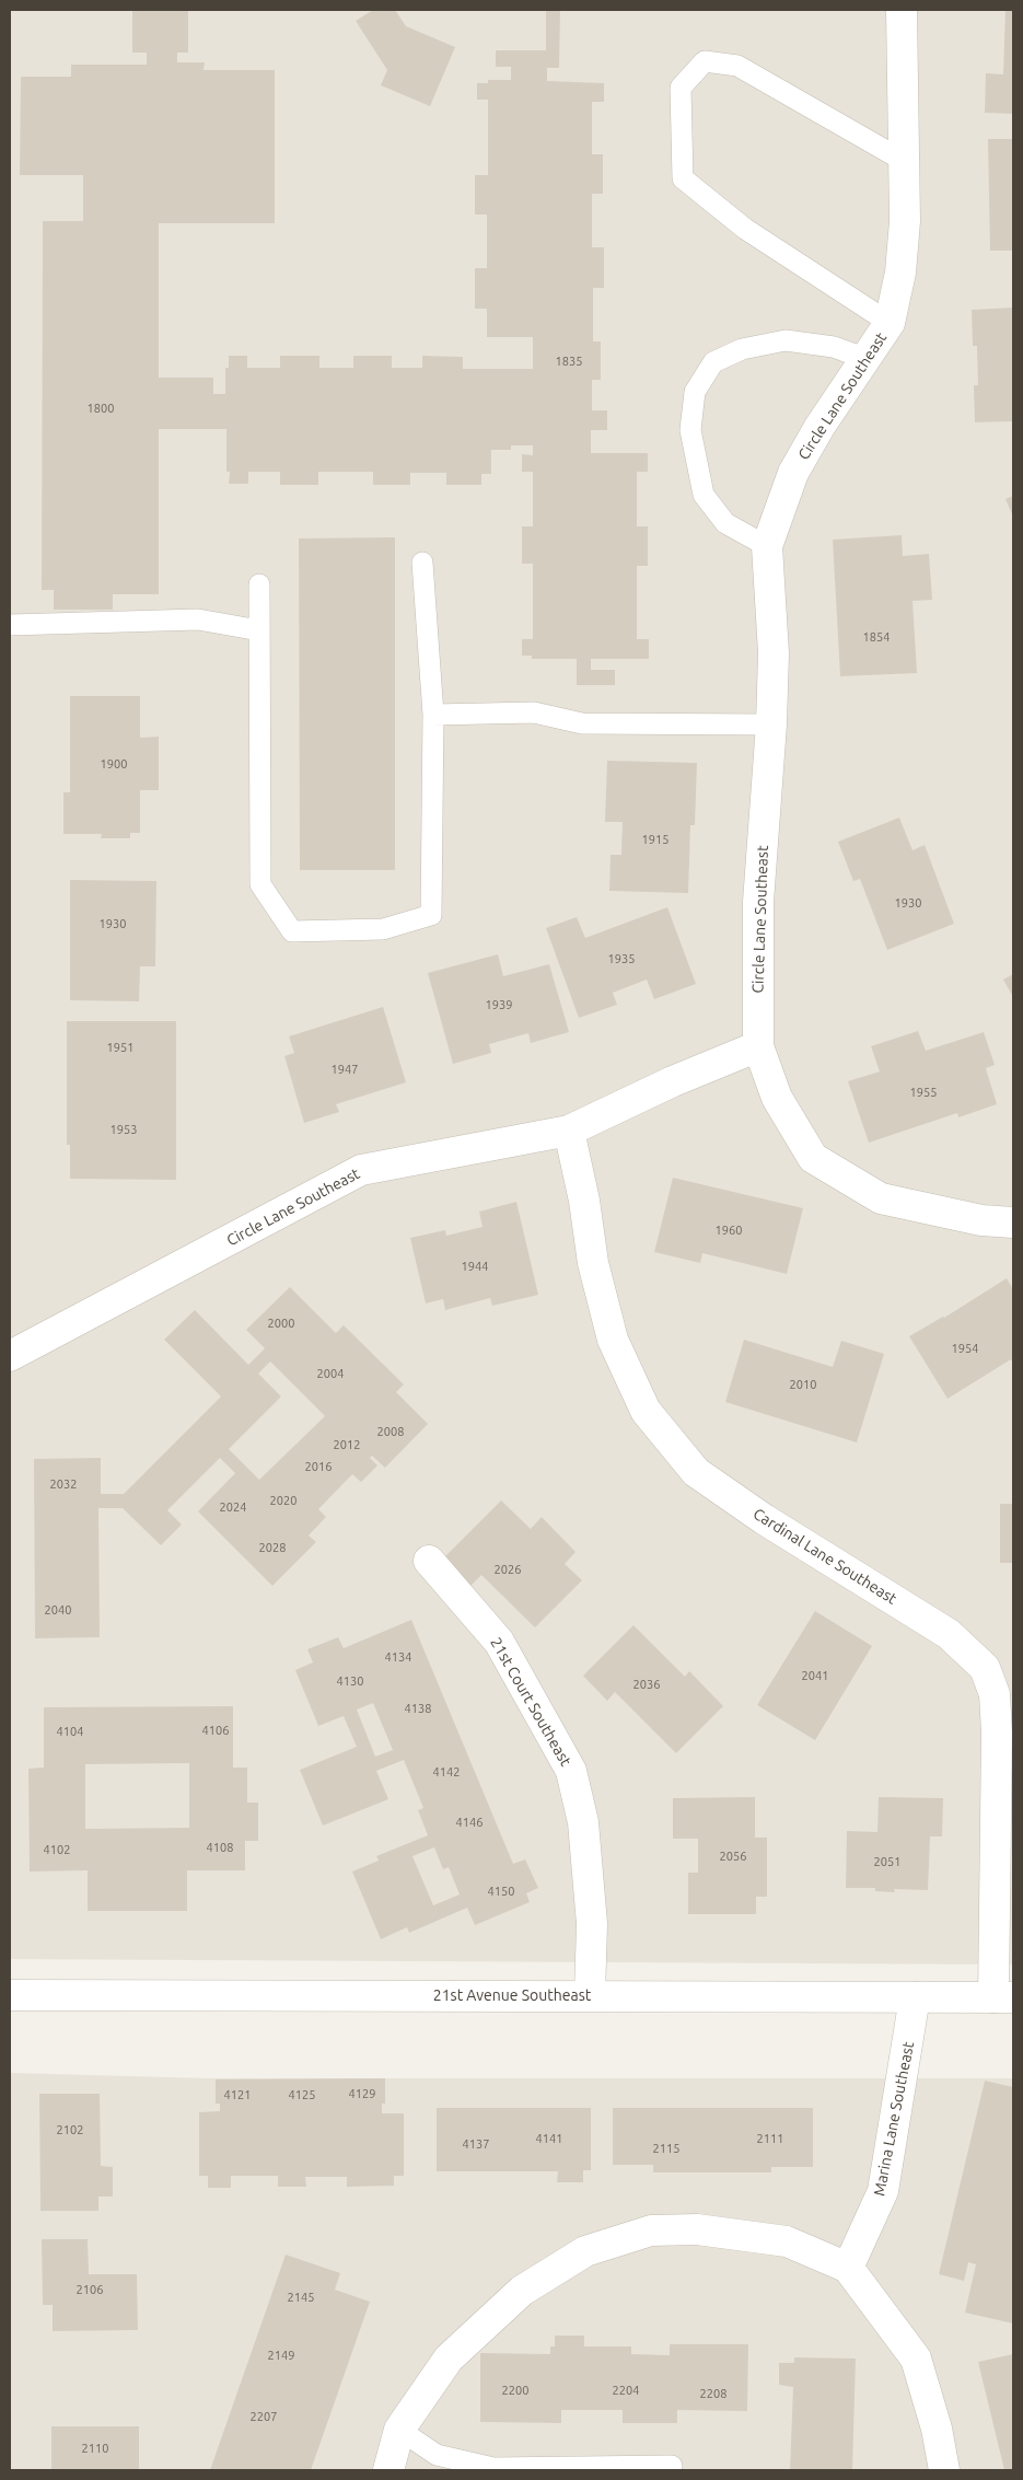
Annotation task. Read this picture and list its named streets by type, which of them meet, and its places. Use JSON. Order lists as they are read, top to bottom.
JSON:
{
  "streets": {
    "street": [
      "Circle Lane Southeast",
      "Cardinal Lane Southeast",
      "21st Court Southeast",
      "21st Avenue Southeast",
      "Marina Lane Southeast"
    ]
  },
  "crossings": [
    ["Circle Lane Southeast", "Cardinal Lane Southeast"],
    ["Cardinal Lane Southeast", "21st Avenue Southeast"],
    ["21st Court Southeast", "21st Avenue Southeast"],
    ["21st Avenue Southeast", "Marina Lane Southeast"]
  ],
  "house_numbers": [
    "1835",
    "1800",
    "1854",
    "1900",
    "1915",
    "1930",
    "1930",
    "1935",
    "1939",
    "1951",
    "1947",
    "1955",
    "1953",
    "1960",
    "1944",
    "2000",
    "1954",
    "2004",
    "2010",
    "2008",
    "2012",
    "2016",
    "2032",
    "2020",
    "2024",
    "2028",
    "2026",
    "2040",
    "4134",
    "2041",
    "4130",
    "2036",
    "4138",
    "4106",
    "4104",
    "4142",
    "4146",
    "4108",
    "4102",
    "2056",
    "2051",
    "4150",
    "4129",
    "4121",
    "4125",
    "2102",
    "4141",
    "2111",
    "4137",
    "2115",
    "2106",
    "2145",
    "2149",
    "2200",
    "2204",
    "2208",
    "2207",
    "2110"
  ]
}
